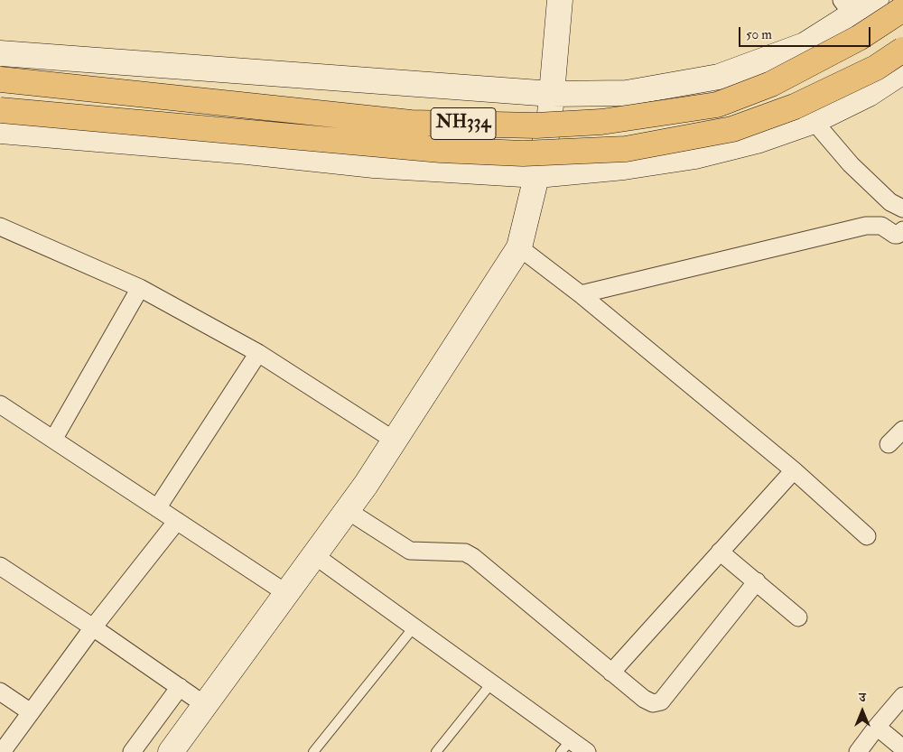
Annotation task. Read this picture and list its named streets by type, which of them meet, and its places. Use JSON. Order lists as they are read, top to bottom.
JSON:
{
  "streets": {
    "highway": ["NH334"]
  },
  "scale_bar": "50 m",
  "north": "top"
}
